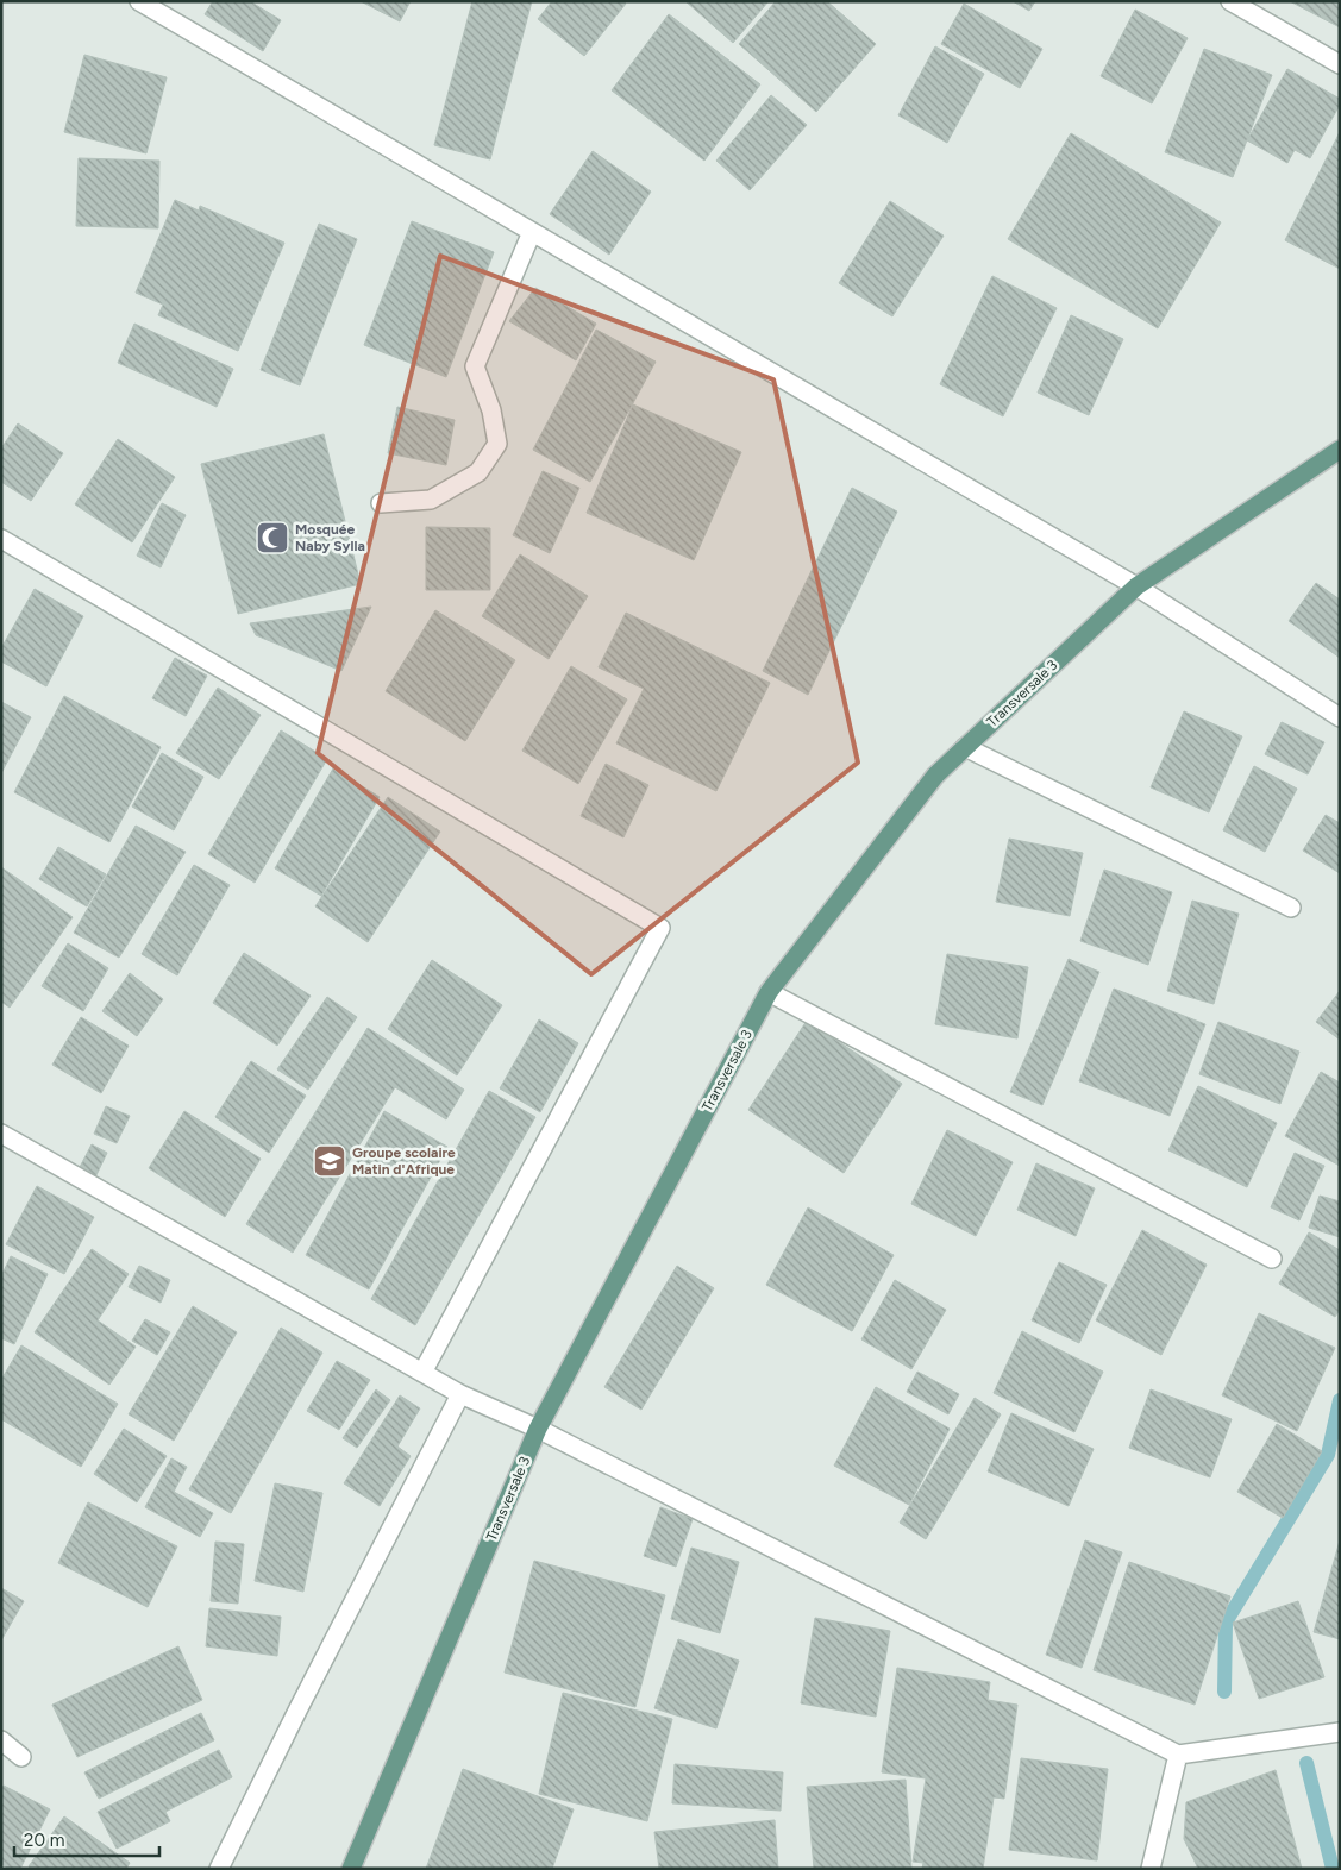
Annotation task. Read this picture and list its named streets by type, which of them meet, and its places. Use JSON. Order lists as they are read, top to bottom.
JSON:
{
  "streets": {
    "main road": ["Transversale 3"]
  },
  "places": {
    "mosque": ["Mosquée Naby Sylla"],
    "school or university": ["Groupe scolaire Matin d'Afrique"]
  },
  "scale_bar": "20 m"
}
